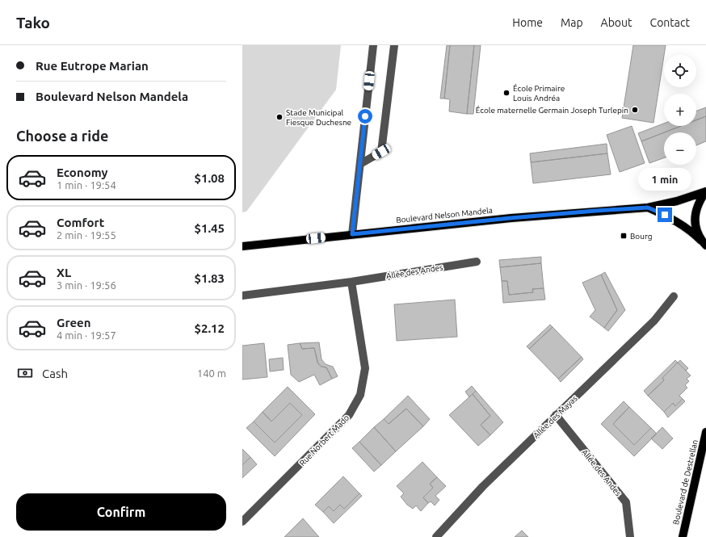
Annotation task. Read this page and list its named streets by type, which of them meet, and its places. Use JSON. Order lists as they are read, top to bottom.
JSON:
{
  "streets": {
    "main road": ["Boulevard Nelson Mandela", "Boulevard de Destrellan"],
    "street": ["Allée des Andes", "Allée des Mayas", "Rue Norbert Mado"]
  },
  "crossings": [
    ["Allée des Andes", "Allée des Mayas"],
    ["Allée des Andes", "Rue Norbert Mado"]
  ],
  "places": {
    "other": ["École Primaire Louis Andréa", "École maternelle Germain Joseph Turlepin", "Stade Municipal Fiesque Duchesne"],
    "transit": ["Bourg"]
  },
  "page": {
    "header": "Tako",
    "nav": [
      "Home",
      "Map",
      "About",
      "Contact"
    ],
    "banner": ["Rue Eutrope Marian", "Boulevard Nelson Mandela"],
    "map_buttons": ["+", "−"],
    "heading": "Choose a ride",
    "list": [
      {
        "name": "Economy",
        "note": "1 min · 19:54",
        "value": "$1.08"
      },
      {
        "name": "Comfort",
        "note": "2 min · 19:55",
        "value": "$1.45"
      },
      {
        "name": "XL",
        "note": "3 min · 19:56",
        "value": "$1.83"
      },
      {
        "name": "Green",
        "note": "4 min · 19:57",
        "value": "$2.12"
      }
    ],
    "bubble": "1 min",
    "pay": ["Cash", "140 m"],
    "buttons": "Confirm"
  }
}
